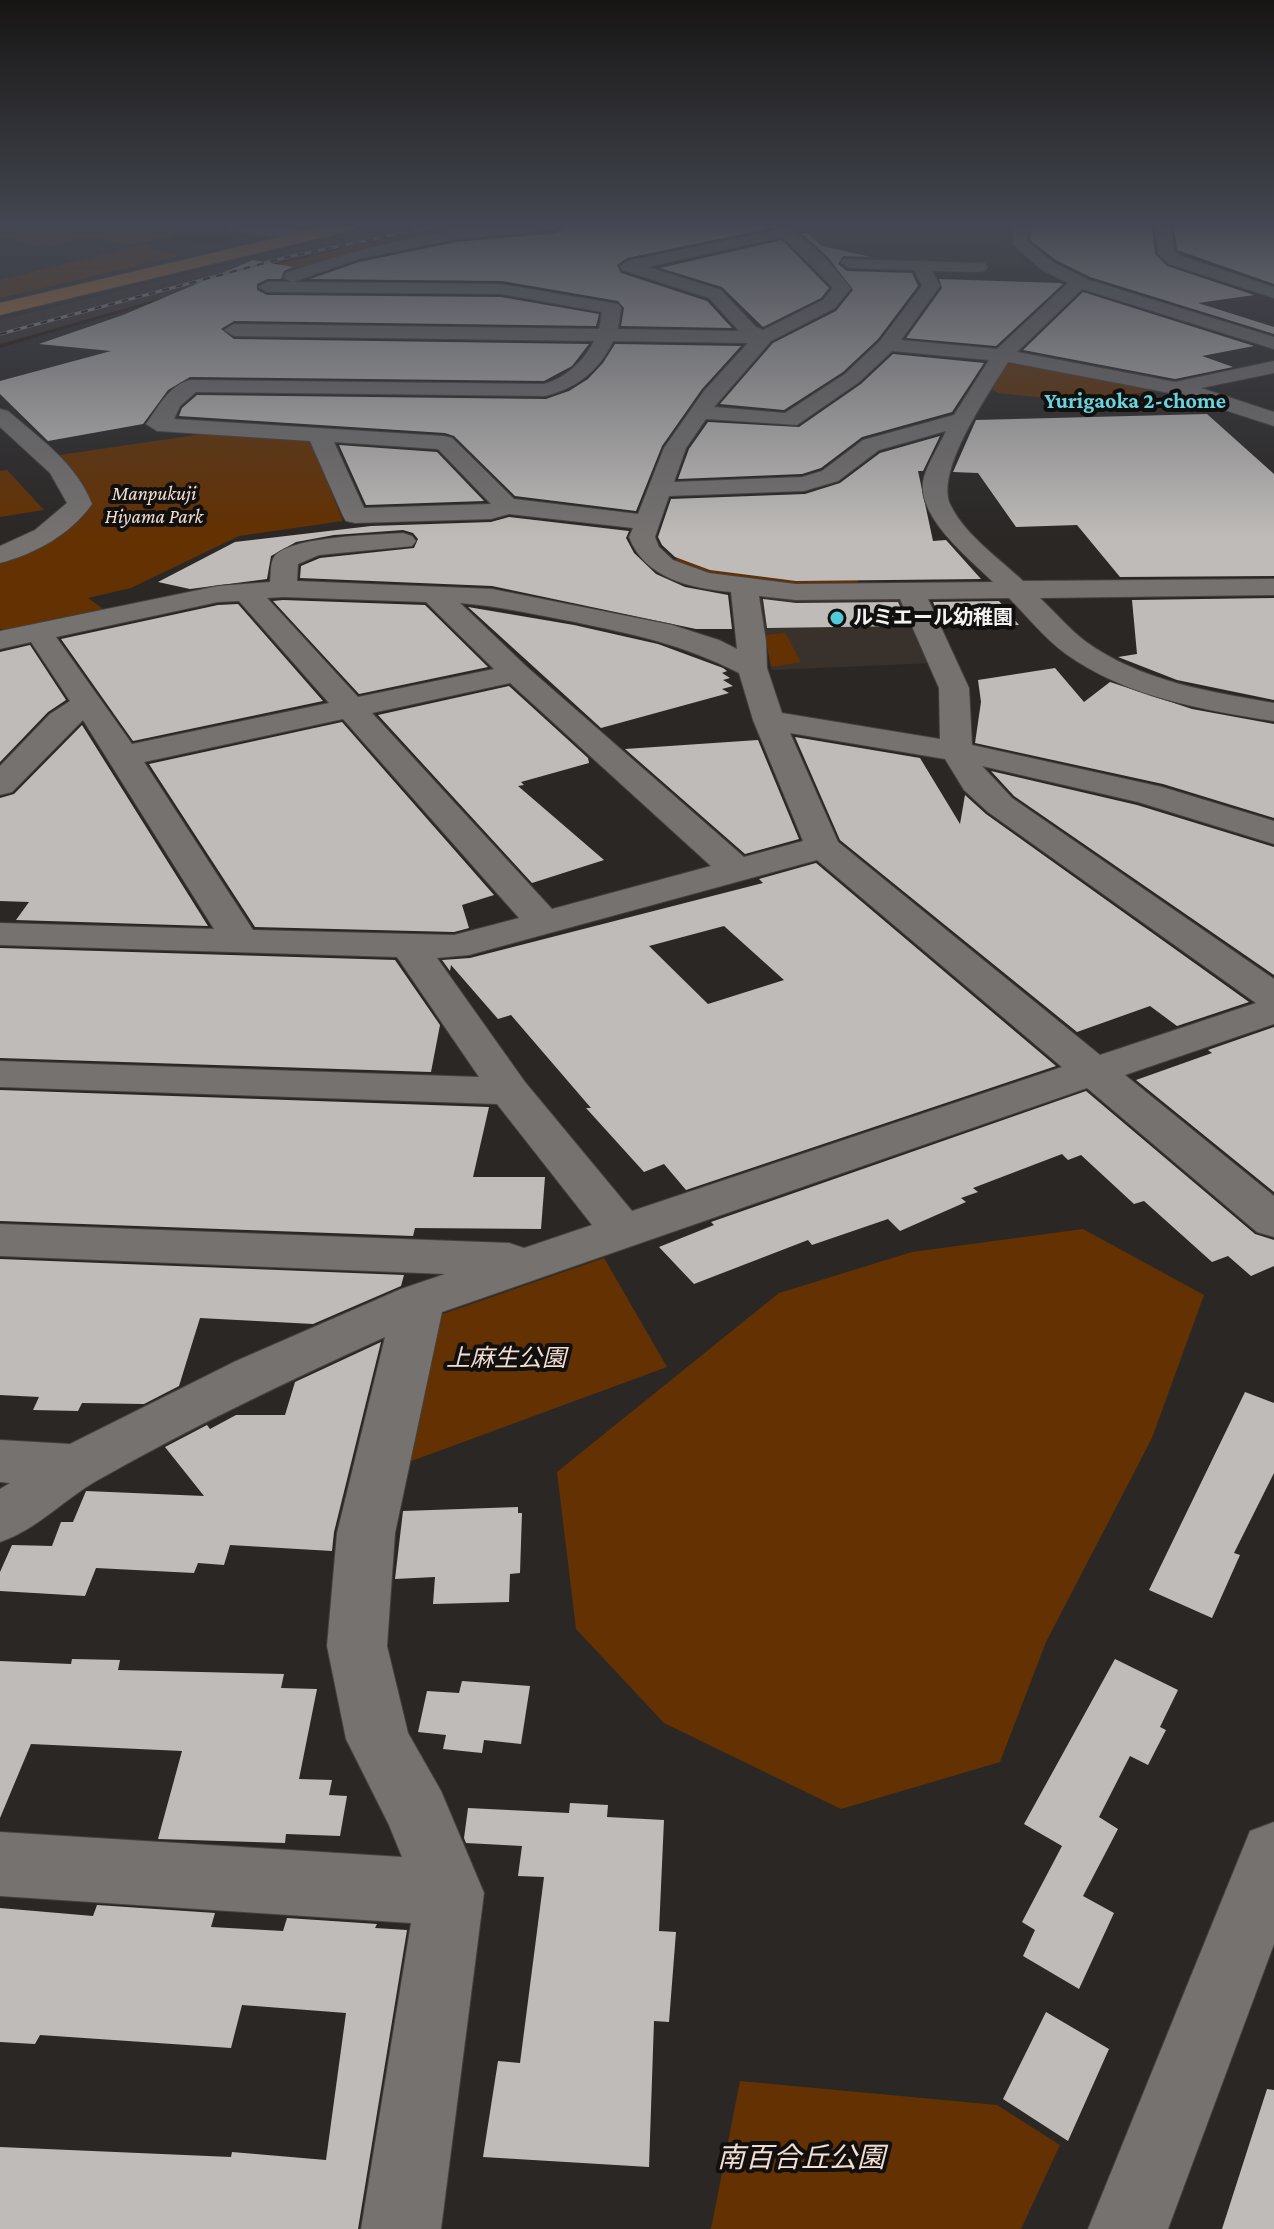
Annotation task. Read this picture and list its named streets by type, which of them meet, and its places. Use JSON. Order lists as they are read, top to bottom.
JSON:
{
  "districts": ["Yurigaoka 2-chome"],
  "parks": ["Manpukuji Hiyama Park", "上麻生公園", "南百合丘公園"],
  "places": ["ルミエール幼稚園"]
}
